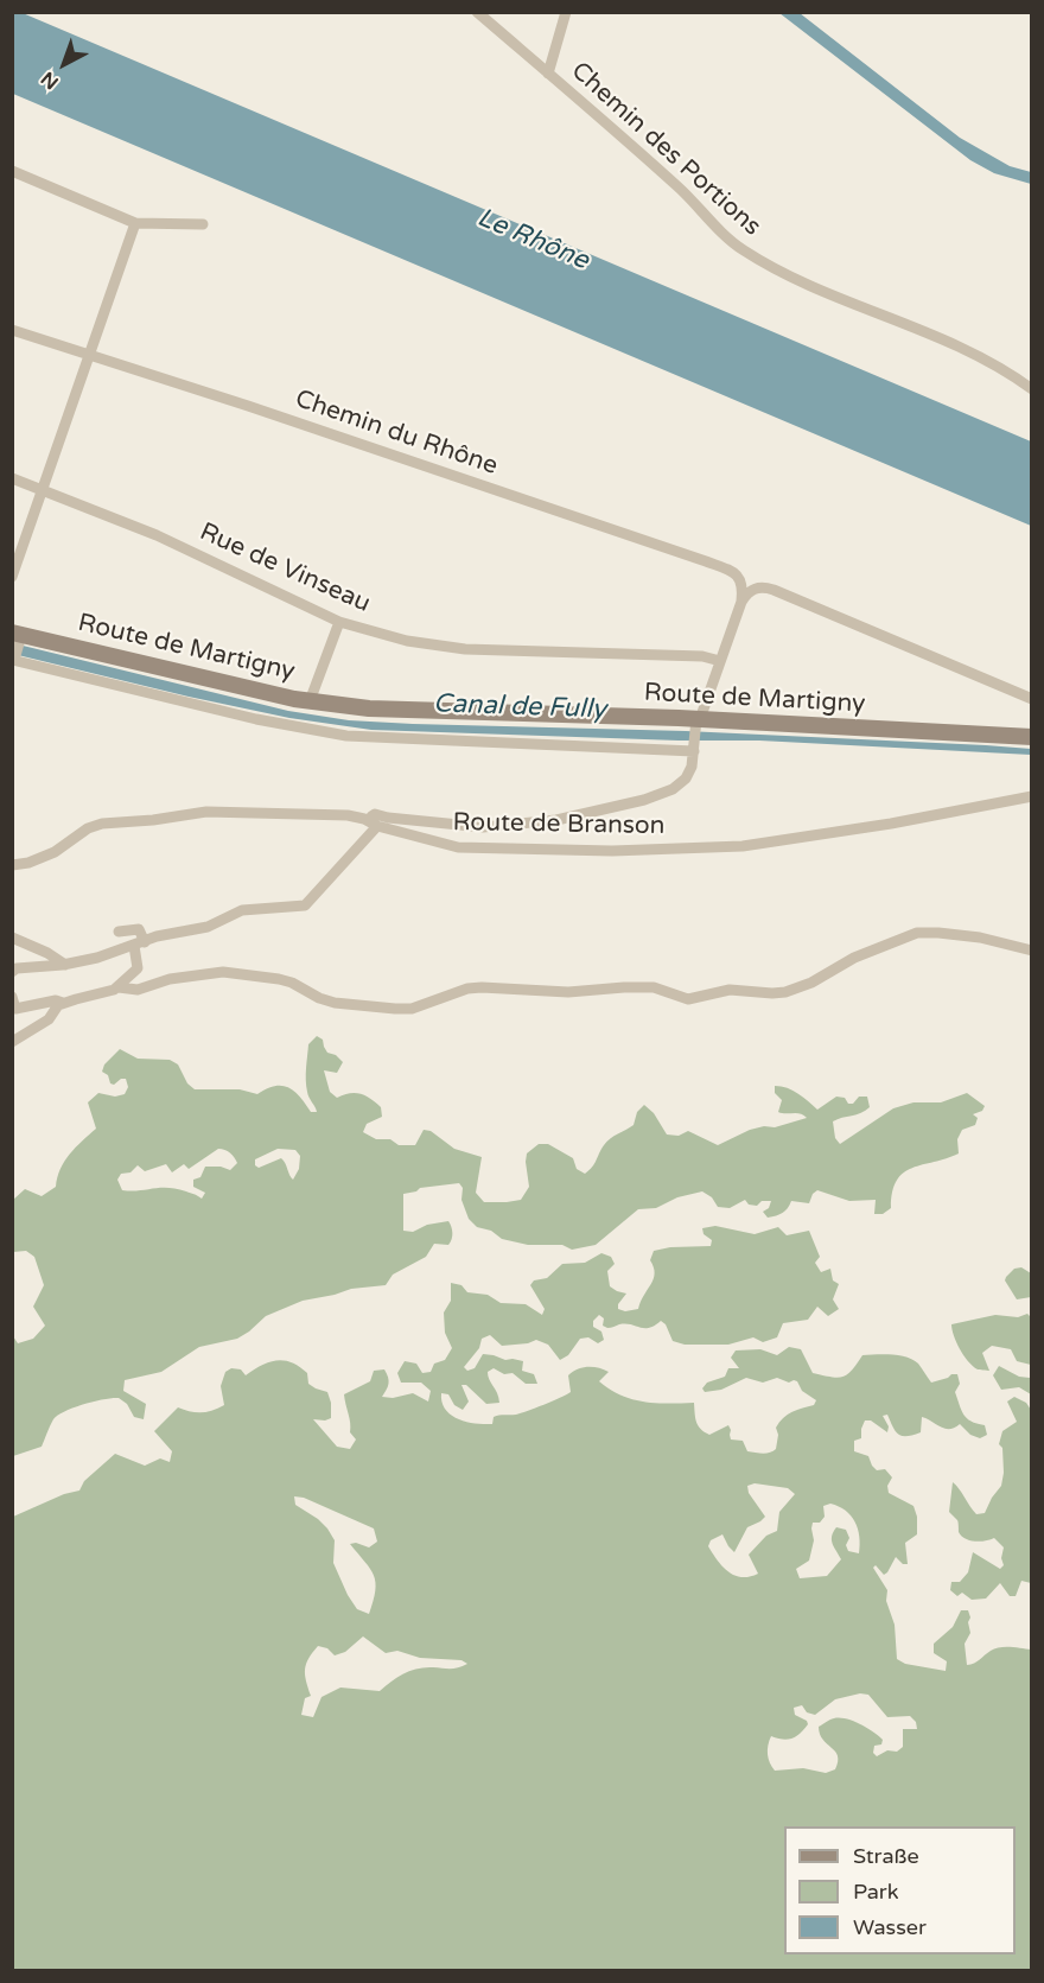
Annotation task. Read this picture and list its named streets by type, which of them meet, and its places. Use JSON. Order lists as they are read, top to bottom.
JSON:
{
  "streets": {
    "main road": ["Route de Martigny"],
    "street": [
      "Chemin des Portions",
      "Chemin du Rhône",
      "Rue de Vinseau",
      "Route de Branson"
    ]
  },
  "water": ["Le Rhône", "Canal de Fully"],
  "legend": ["Straße", "Park", "Wasser"],
  "north": "bottom left"
}
